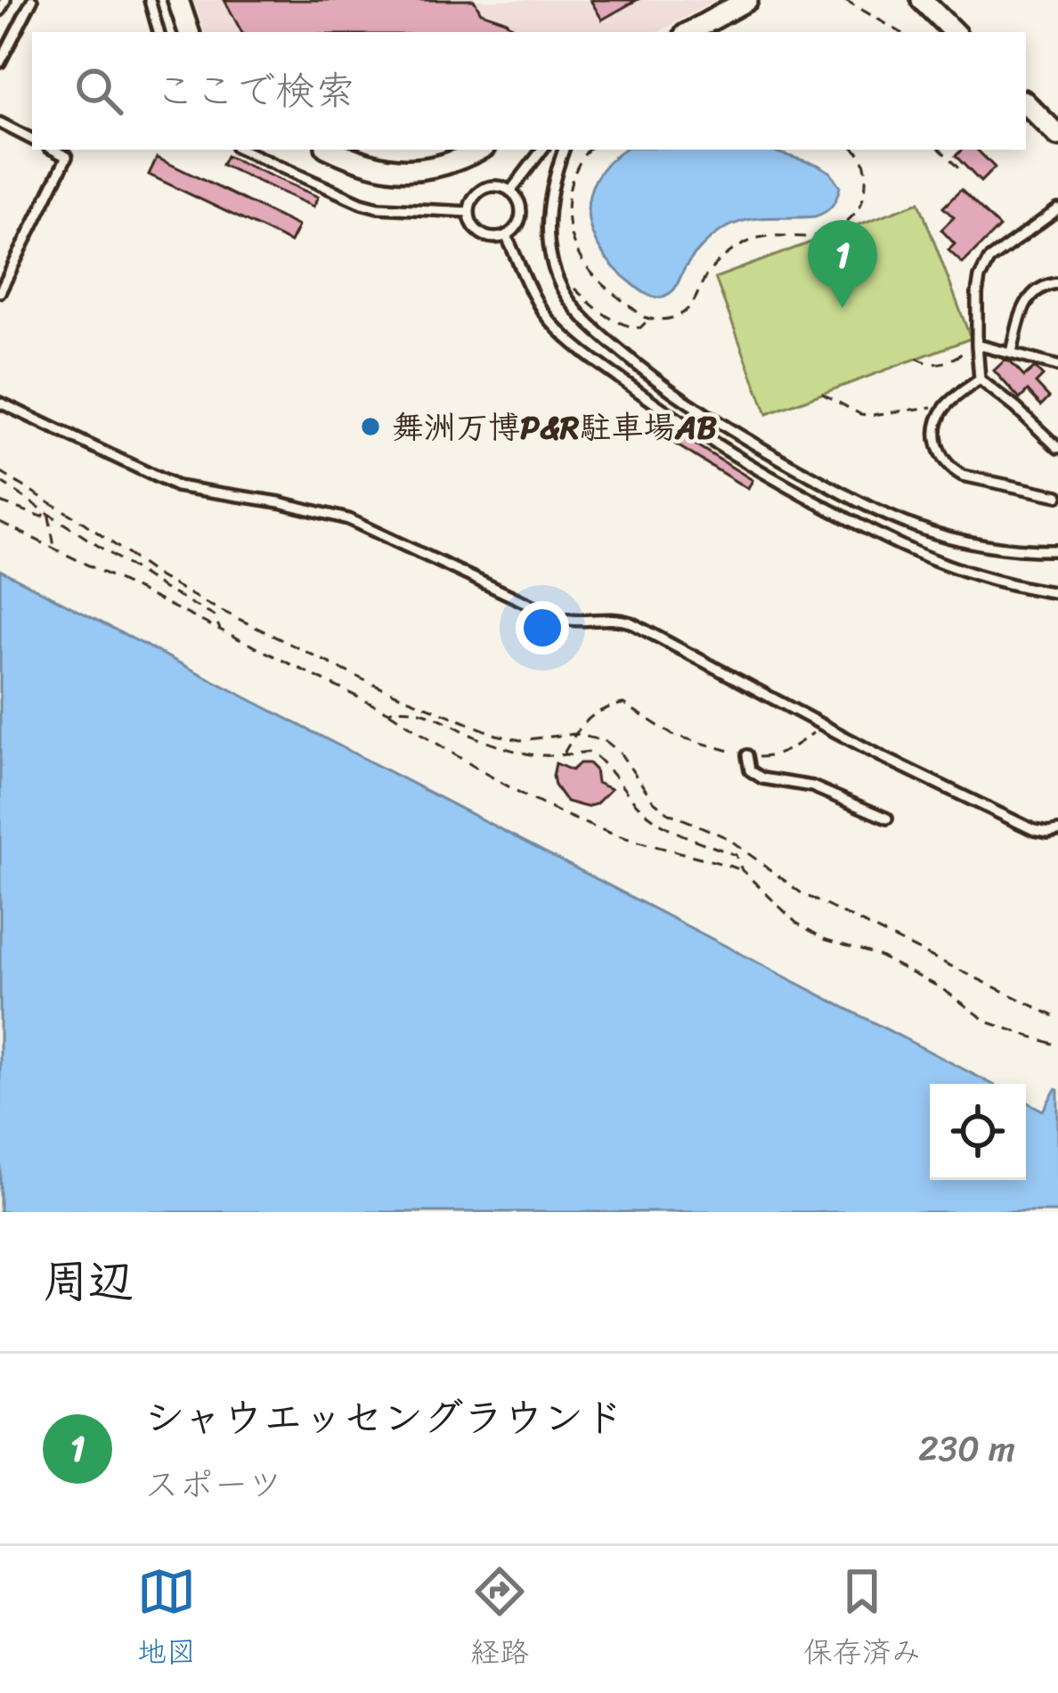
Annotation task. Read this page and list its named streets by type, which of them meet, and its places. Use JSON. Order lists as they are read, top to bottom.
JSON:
{
  "places": ["舞洲万博P&R駐車場AB"],
  "page": {
    "search": "ここで検索",
    "pins": "1",
    "heading": "周辺",
    "list": [
      {
        "mark": "1",
        "name": "シャウエッセングラウンド",
        "note": "スポーツ",
        "value": "230 m"
      }
    ],
    "nav": ["地図", "経路", "保存済み"]
  }
}
